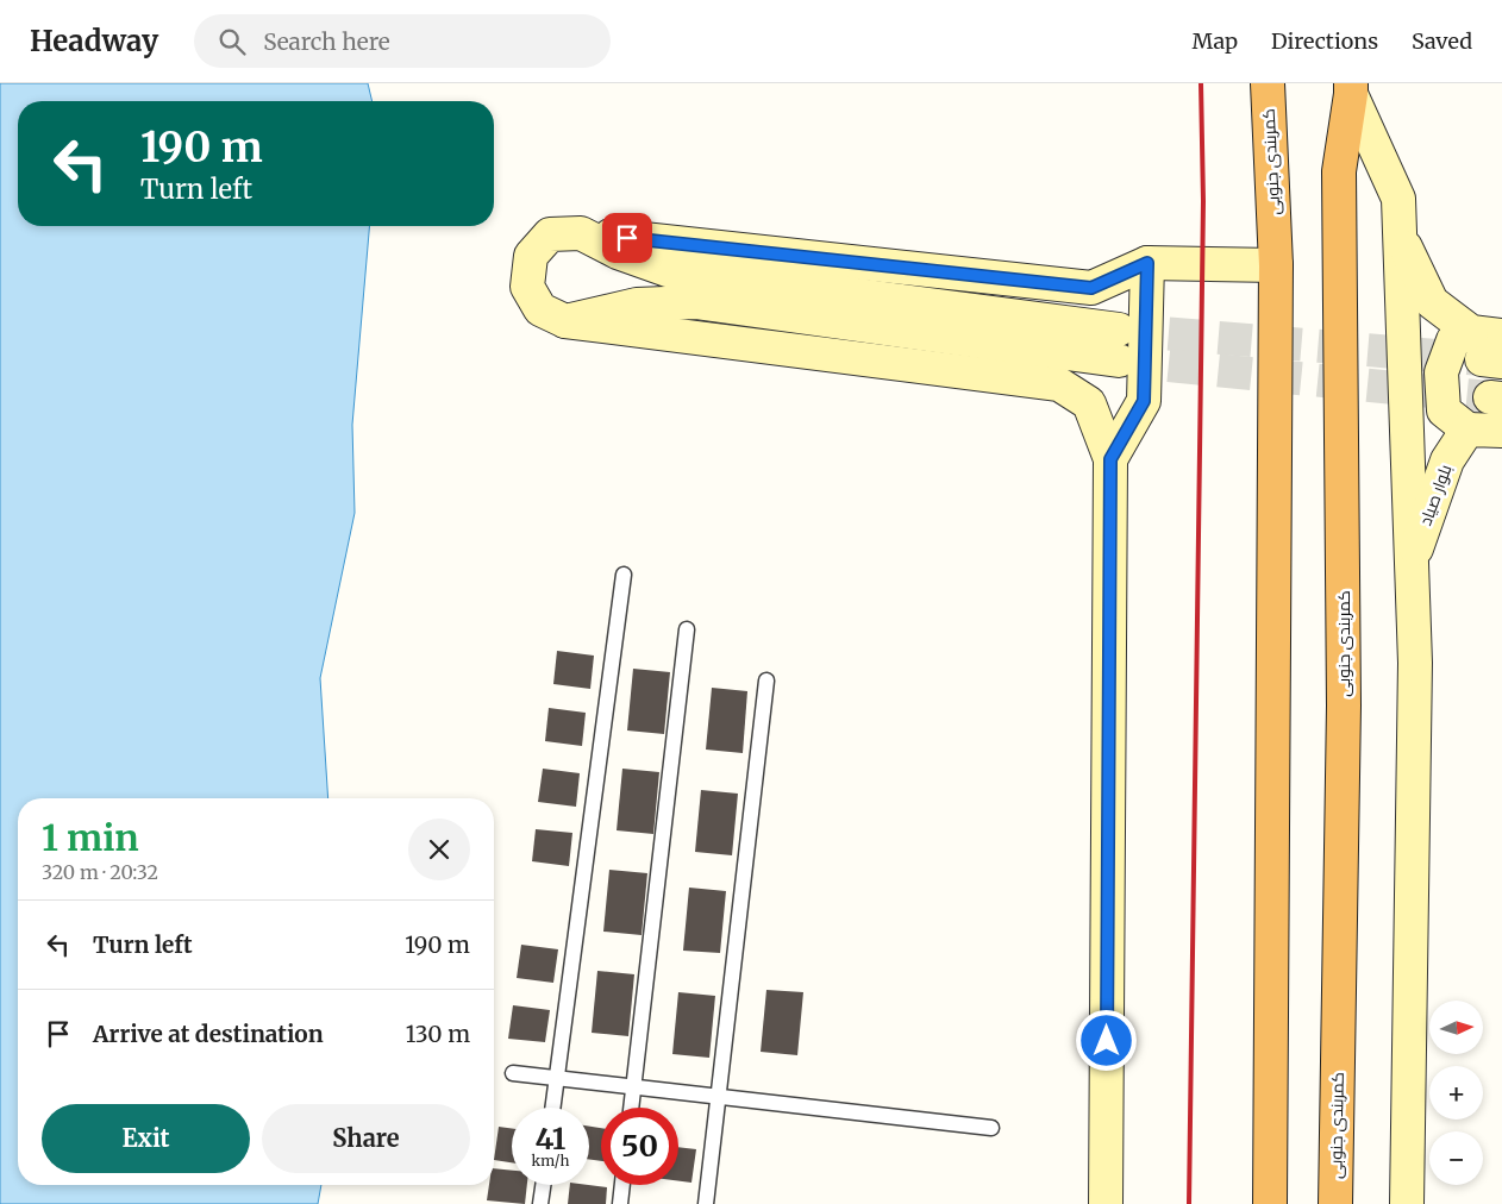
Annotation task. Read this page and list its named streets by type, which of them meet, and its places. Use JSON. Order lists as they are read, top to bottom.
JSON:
{
  "streets": {
    "highway": ["کمربندی جنوبی"],
    "main road": ["بلوار صیاد"]
  },
  "north": "right",
  "page": {
    "header": "Headway",
    "search": "Search here",
    "nav": ["Map", "Directions", "Saved"],
    "turn": ["190 m", "Turn left"],
    "heading": ["1 min", "320 m · 20:32"],
    "list": [
      {
        "name": "Turn left",
        "value": "190 m"
      },
      {
        "name": "Arrive at destination",
        "value": "130 m"
      }
    ],
    "map_buttons": ["+", "−"],
    "buttons": ["Exit", "Share"],
    "speed": "41 km/h",
    "limit": "50"
  }
}
